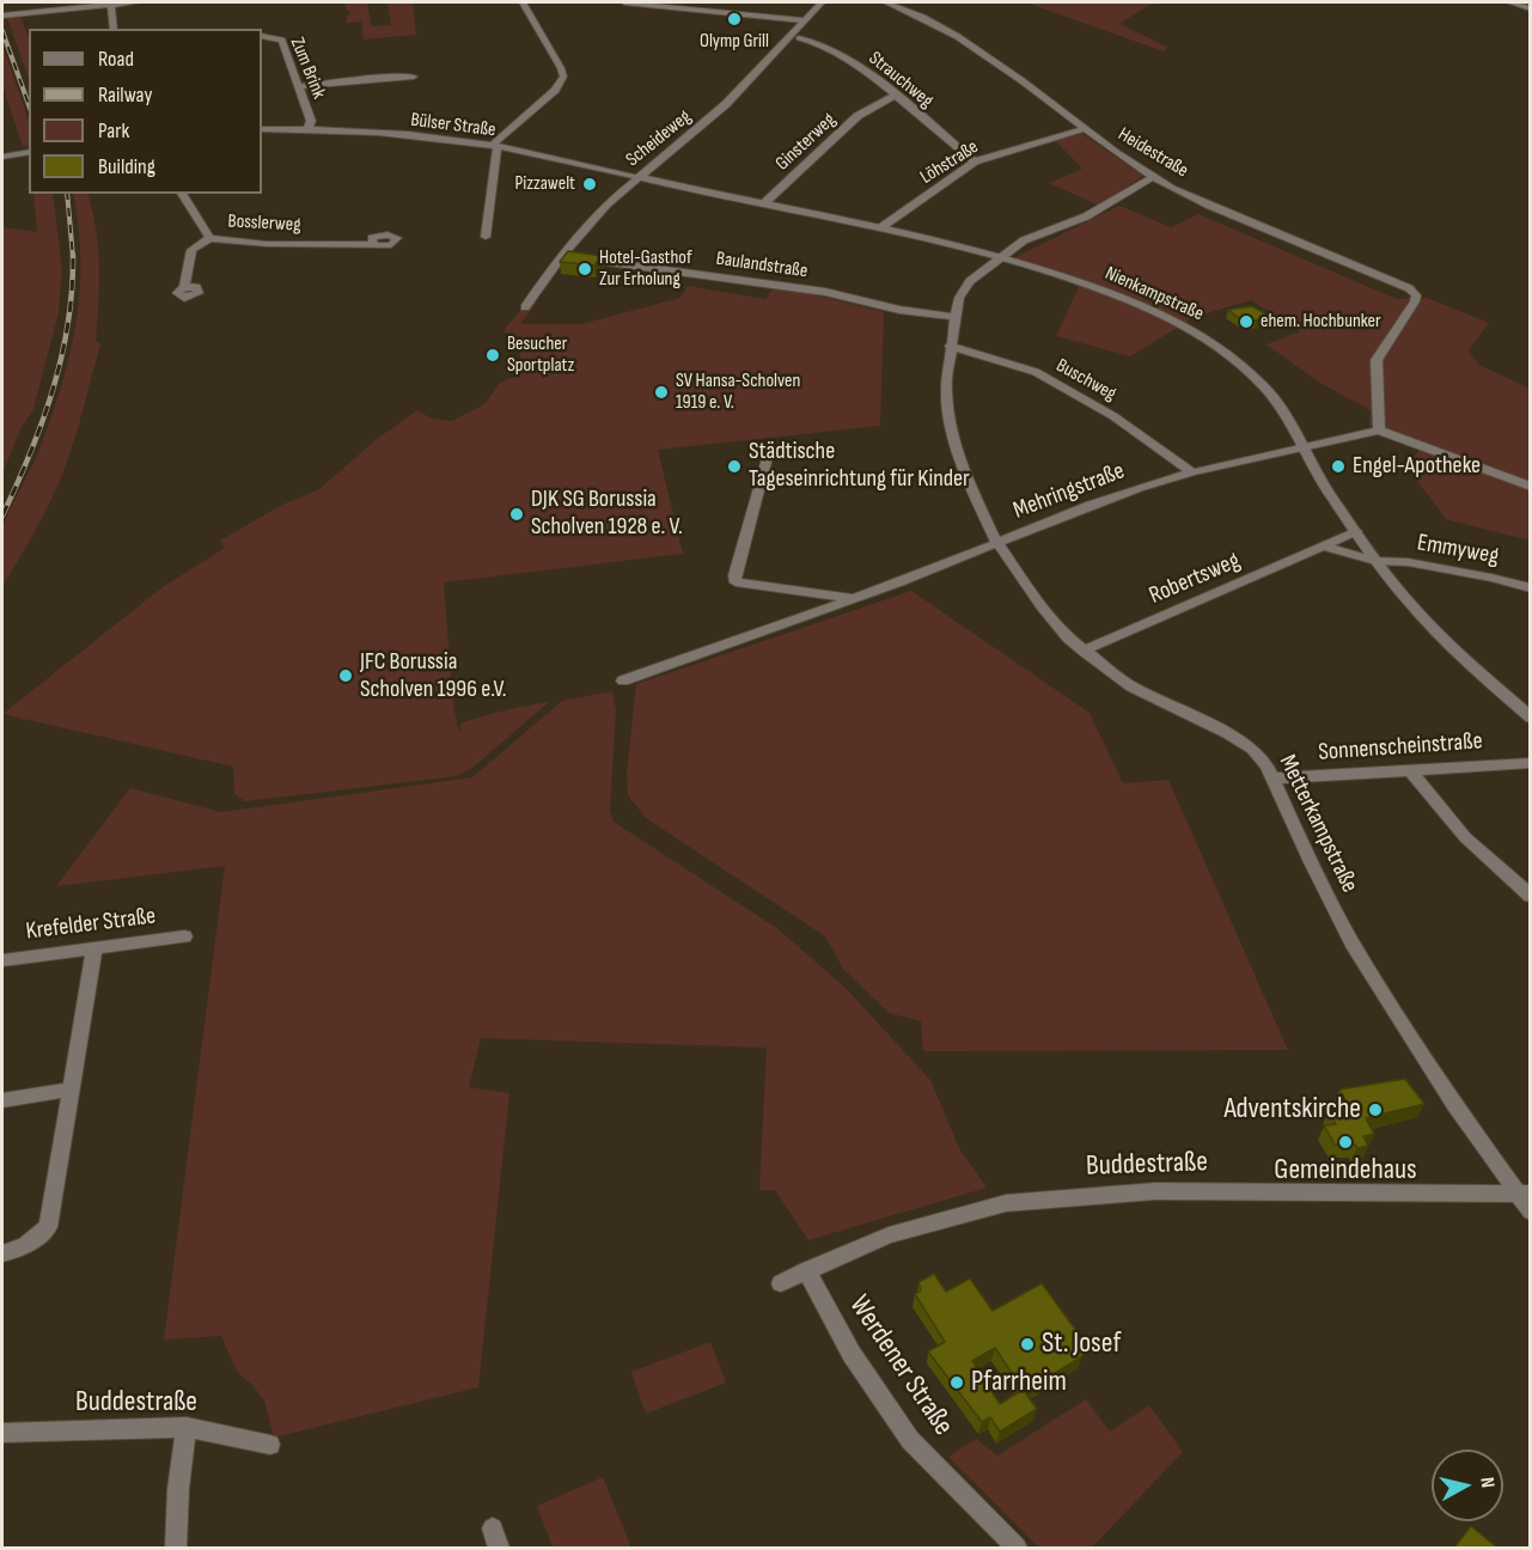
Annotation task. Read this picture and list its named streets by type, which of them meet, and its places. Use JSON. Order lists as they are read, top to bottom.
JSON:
{
  "streets": {
    "street": [
      "Zum Brink",
      "Strauchweg",
      "Bülser Straße",
      "Scheideweg",
      "Ginsterweg",
      "Heidestraße",
      "Löhstraße",
      "Bosslerweg",
      "Baulandstraße",
      "Nienkampstraße",
      "Buschweg",
      "Mehringstraße",
      "Emmyweg",
      "Robertsweg",
      "Sonnenscheinstraße",
      "Metterkampstraße",
      "Krefelder Straße",
      "Buddestraße",
      "Werdener Straße"
    ]
  },
  "crossings": [
    ["Zum Brink", "Bülser Straße"],
    ["Strauchweg", "Ginsterweg"],
    ["Strauchweg", "Löhstraße"],
    ["Bülser Straße", "Scheideweg"],
    ["Bülser Straße", "Nienkampstraße"],
    ["Scheideweg", "Baulandstraße"],
    ["Scheideweg", "Nienkampstraße"],
    ["Ginsterweg", "Nienkampstraße"],
    ["Heidestraße", "Löhstraße"],
    ["Heidestraße", "Mehringstraße"],
    ["Heidestraße", "Metterkampstraße"],
    ["Löhstraße", "Nienkampstraße"],
    ["Baulandstraße", "Metterkampstraße"],
    ["Nienkampstraße", "Mehringstraße"],
    ["Nienkampstraße", "Emmyweg"],
    ["Nienkampstraße", "Robertsweg"],
    ["Nienkampstraße", "Metterkampstraße"],
    ["Buschweg", "Mehringstraße"],
    ["Buschweg", "Metterkampstraße"],
    ["Mehringstraße", "Metterkampstraße"],
    ["Robertsweg", "Metterkampstraße"],
    ["Sonnenscheinstraße", "Metterkampstraße"],
    ["Metterkampstraße", "Buddestraße"],
    ["Buddestraße", "Werdener Straße"]
  ],
  "places": [
    "Olymp Grill",
    "Pizzawelt",
    "Hotel-Gasthof Zur Erholung",
    "ehem. Hochbunker",
    "Besucher Sportplatz",
    "SV Hansa-Scholven 1919 e. V.",
    "Städtische Tageseinrichtung für Kinder",
    "Engel-Apotheke",
    "DJK SG Borussia Scholven 1928 e. V.",
    "JFC Borussia Scholven 1996 e.V.",
    "Adventskirche",
    "Gemeindehaus",
    "St. Josef",
    "Pfarrheim"
  ],
  "legend": [
    "Road",
    "Railway",
    "Park",
    "Building"
  ],
  "north": "right"
}
